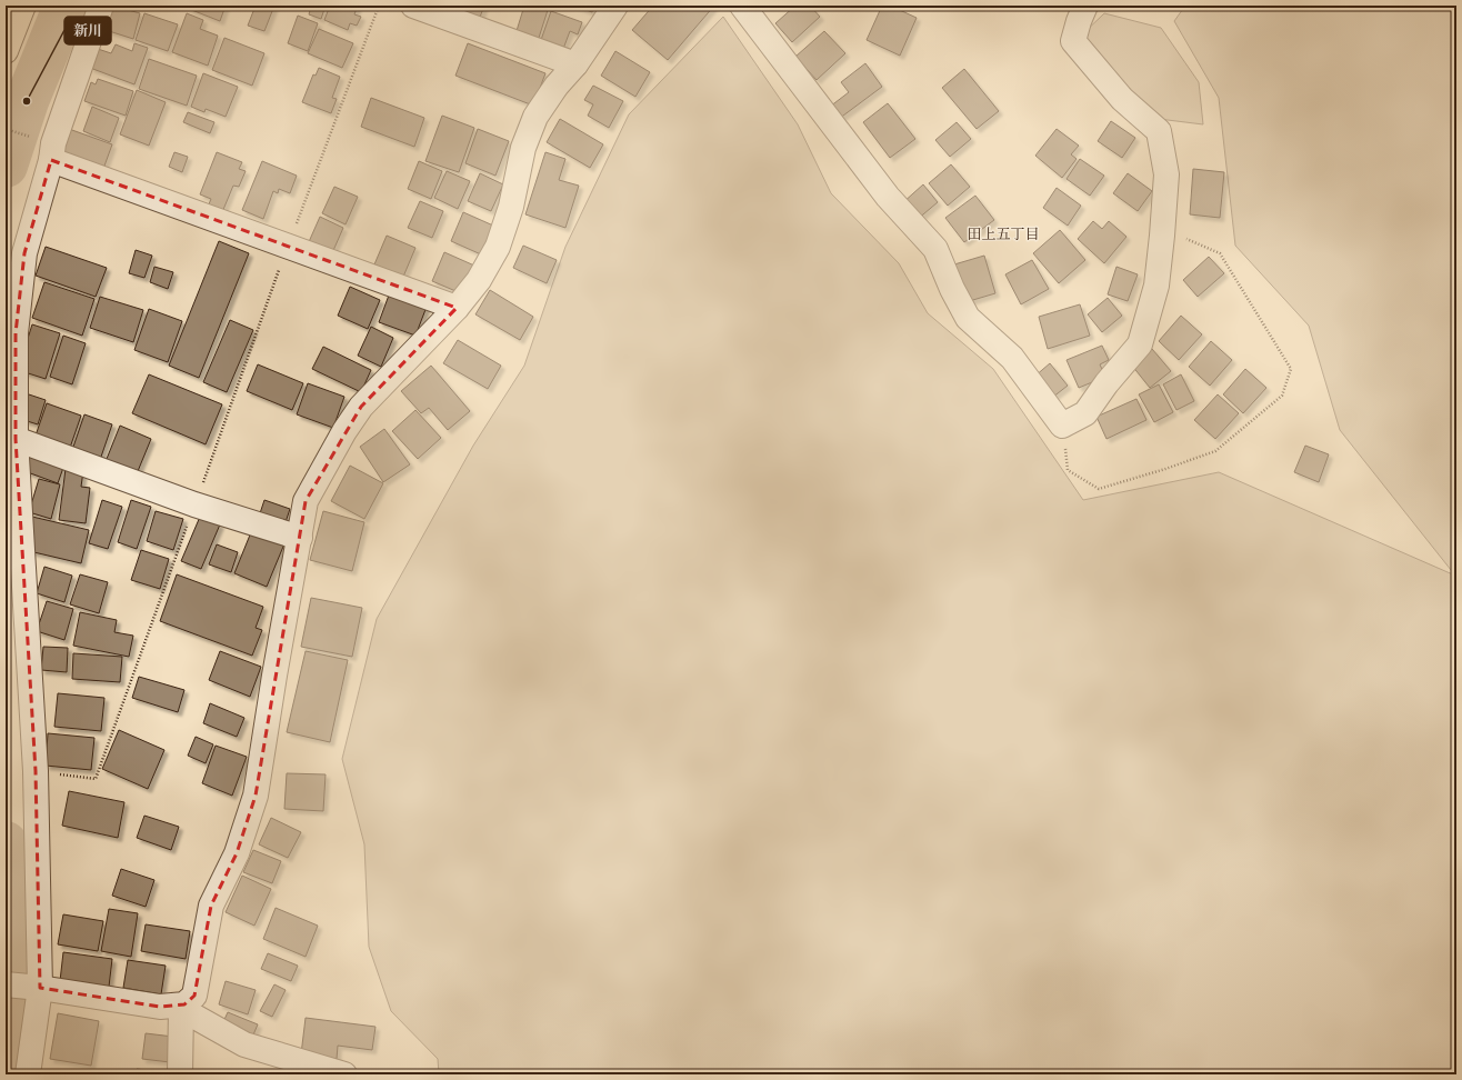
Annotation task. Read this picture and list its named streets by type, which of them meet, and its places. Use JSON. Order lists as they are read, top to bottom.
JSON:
{
  "districts": ["田上五丁目"],
  "places": ["新川"]
}
